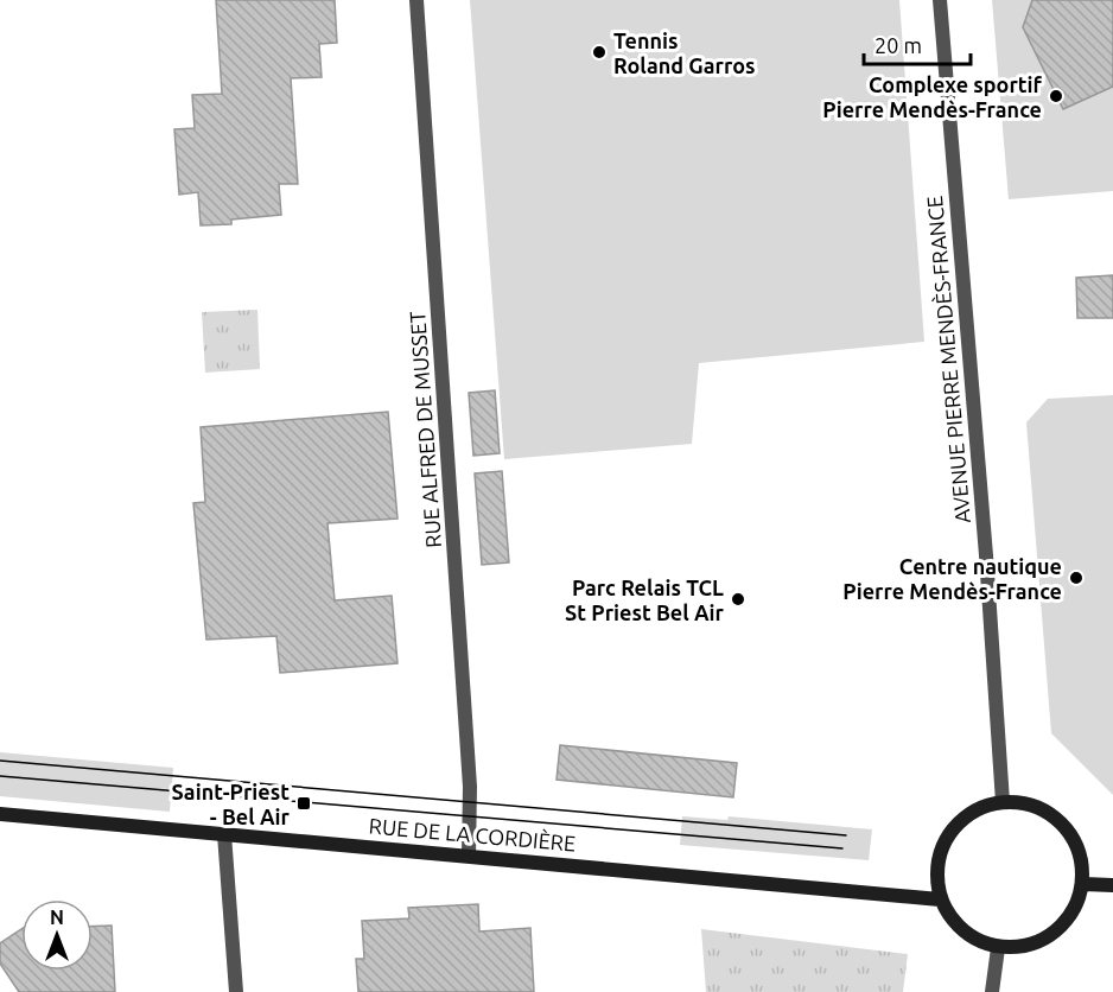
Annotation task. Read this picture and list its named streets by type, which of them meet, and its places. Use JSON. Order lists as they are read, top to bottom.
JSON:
{
  "streets": {
    "street": ["AVENUE PIERRE MENDÈS-FRANCE", "RUE ALFRED DE MUSSET", "RUE DE LA CORDIÈRE"]
  },
  "crossings": [
    ["AVENUE PIERRE MENDÈS-FRANCE", "RUE DE LA CORDIÈRE"],
    ["RUE ALFRED DE MUSSET", "RUE DE LA CORDIÈRE"]
  ],
  "places": {
    "other": [
      "Tennis Roland Garros",
      "Complexe sportif Pierre Mendès-France",
      "Centre nautique Pierre Mendès-France",
      "Parc Relais TCL St Priest Bel Air"
    ],
    "transit": ["Saint-Priest - Bel Air"]
  },
  "scale_bar": "20 m",
  "north": "top"
}
